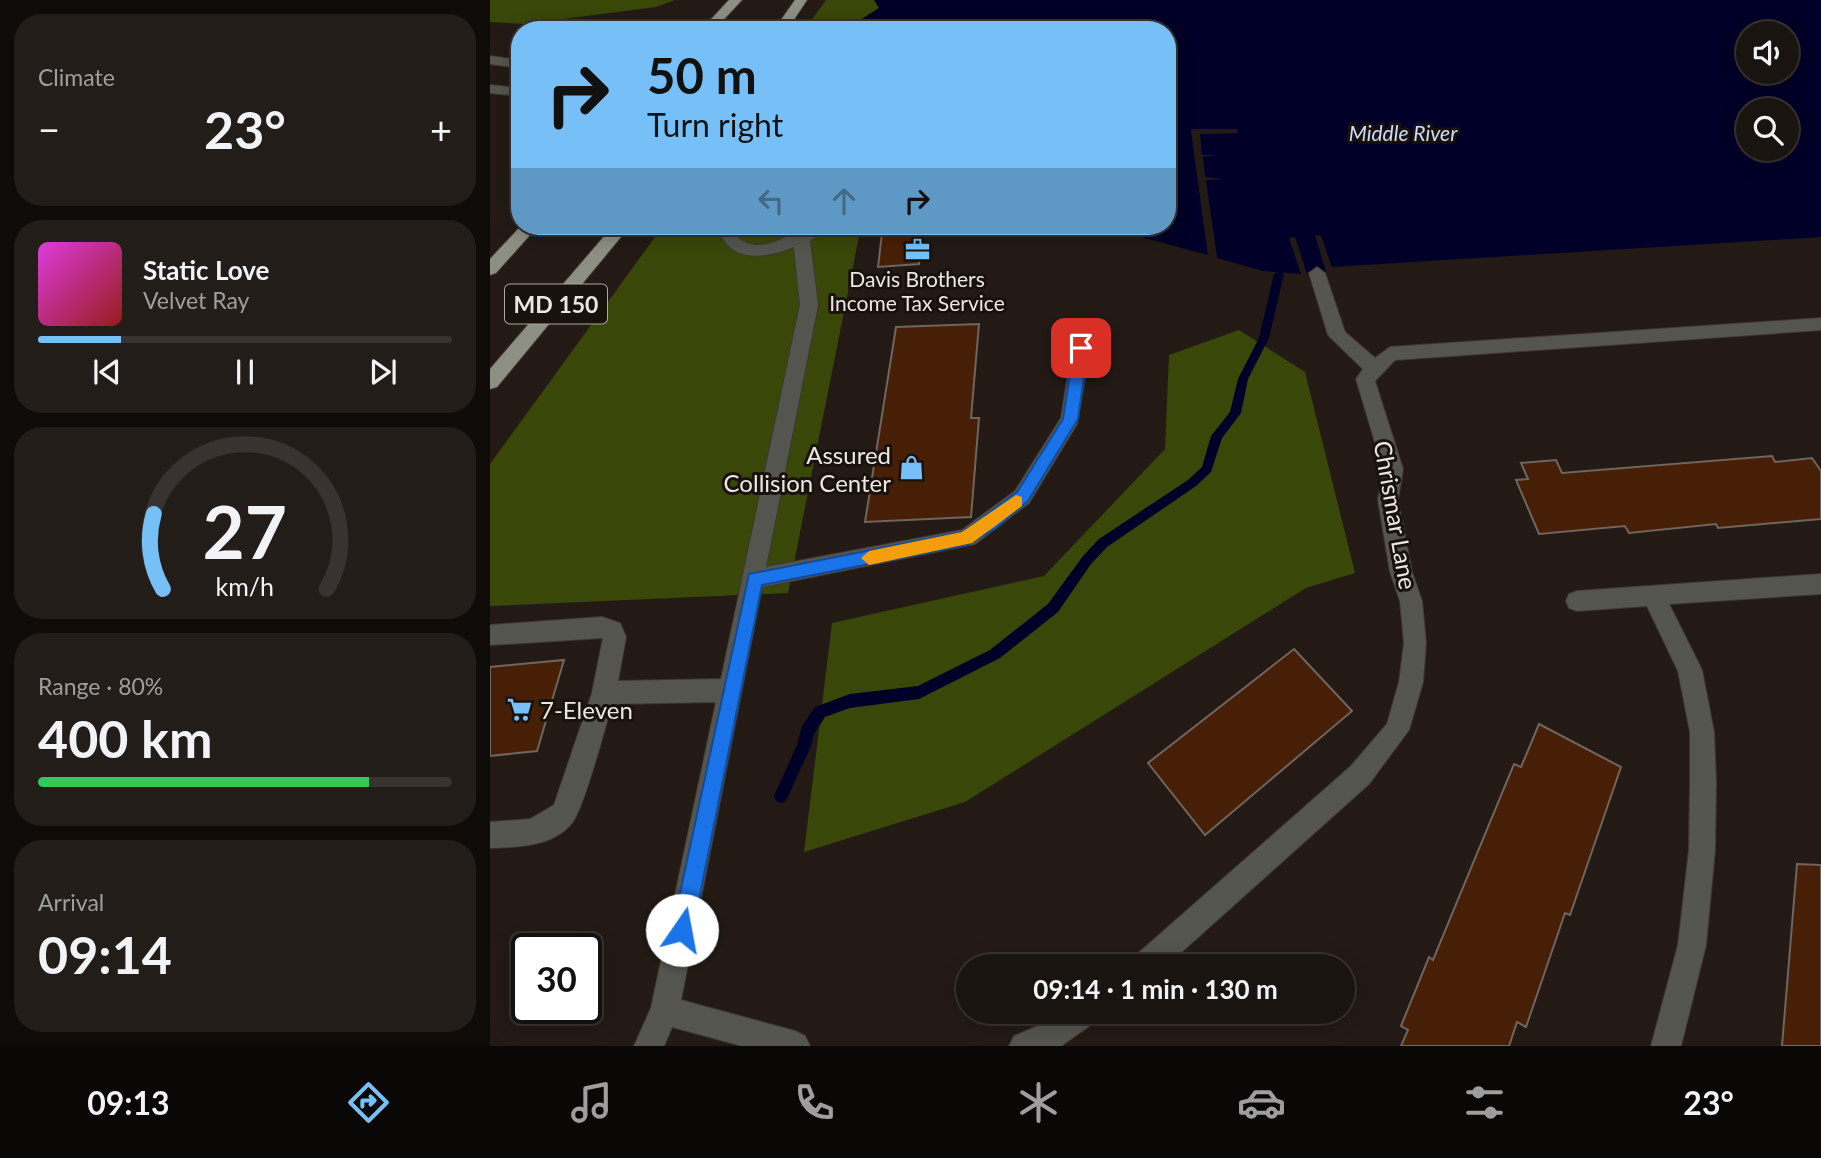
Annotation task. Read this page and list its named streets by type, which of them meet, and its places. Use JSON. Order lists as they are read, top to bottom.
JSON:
{
  "streets": {
    "main road": ["MD 150"],
    "street": ["Chrismar Lane"]
  },
  "water": ["Middle River"],
  "places": {
    "office": ["Davis Brothers Income Tax Service"],
    "shop": ["Assured Collision Center"],
    "supermarket": ["7-Eleven"]
  },
  "page": {
    "tile": [
      "Climate",
      ["Range · 80%", "400 km"],
      ["Arrival", "09:14"]
    ],
    "turn": ["50 m", "Turn right"],
    "heat": ["−", "23°", "+"],
    "song": ["Static Love", "Velvet Ray"],
    "limit": "30",
    "trip": "09:14 · 1 min · 130 m",
    "tabs": ["09:13", "23°"],
    "gauge": ["27", "km/h"]
  }
}
